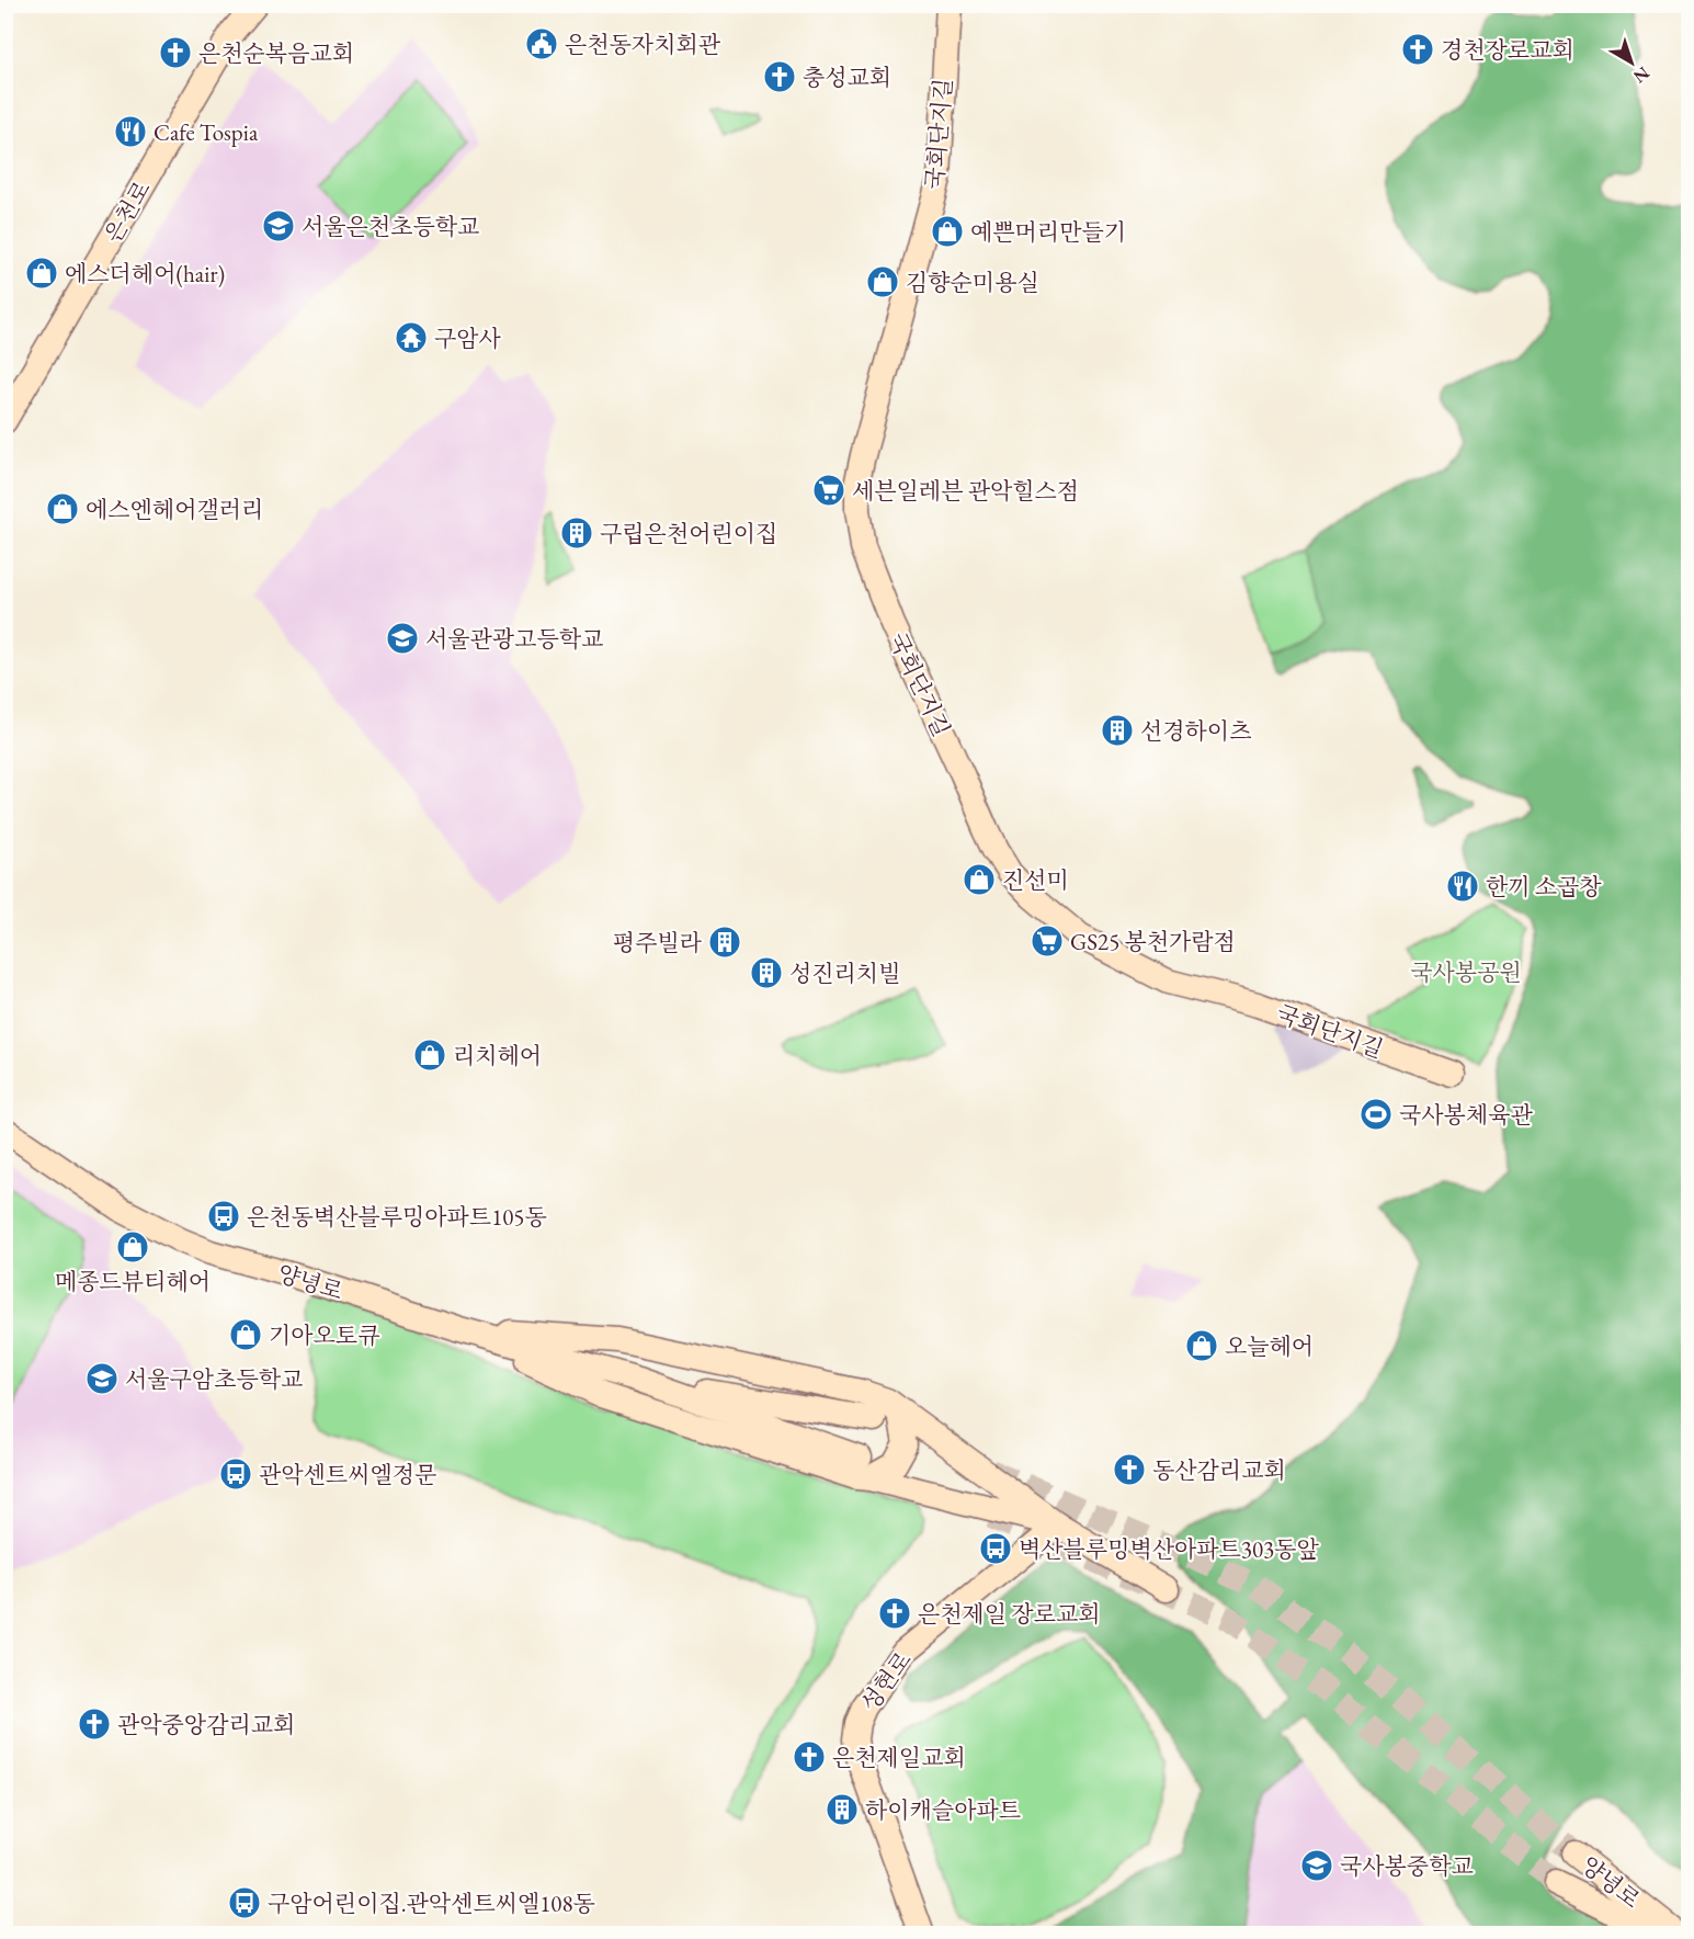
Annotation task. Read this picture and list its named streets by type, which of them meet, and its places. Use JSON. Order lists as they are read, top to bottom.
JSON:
{
  "streets": {
    "main road": [
      "국회단지길",
      "은천로",
      "양녕로",
      "성현로"
    ]
  },
  "parks": ["국사봉공원"],
  "places": {
    "public building": ["은천동자치회관"],
    "church": [
      "경천장로교회",
      "은천순복음교회",
      "충성교회",
      "동산감리교회",
      "은천제일 장로교회",
      "관악중앙감리교회",
      "은천제일교회"
    ],
    "restaurant": ["Cafe Tospia", "한끼 소곱창"],
    "school or university": [
      "서울은천초등학교",
      "서울관광고등학교",
      "서울구암초등학교",
      "국사봉중학교"
    ],
    "shop": [
      "예쁜머리만들기",
      "에스더헤어(hair)",
      "김향순미용실",
      "에스엔헤어갤러리",
      "진선미",
      "리치헤어",
      "메종드뷰티헤어",
      "기아오토큐",
      "오늘헤어"
    ],
    "temple": ["구암사"],
    "supermarket": ["세븐일레븐 관악힐스점", "GS25 봉천가람점"],
    "building": [
      "구립은천어린이집",
      "선경하이츠",
      "평주빌라",
      "성진리치빌",
      "하이캐슬아파트"
    ],
    "sports": ["국사봉체육관"],
    "bus stop": [
      "은천동벽산블루밍아파트105동",
      "관악센트씨엘정문",
      "벽산블루밍벽산아파트303동앞",
      "구암어린이집.관악센트씨엘108동"
    ]
  },
  "north": "bottom right"
}
